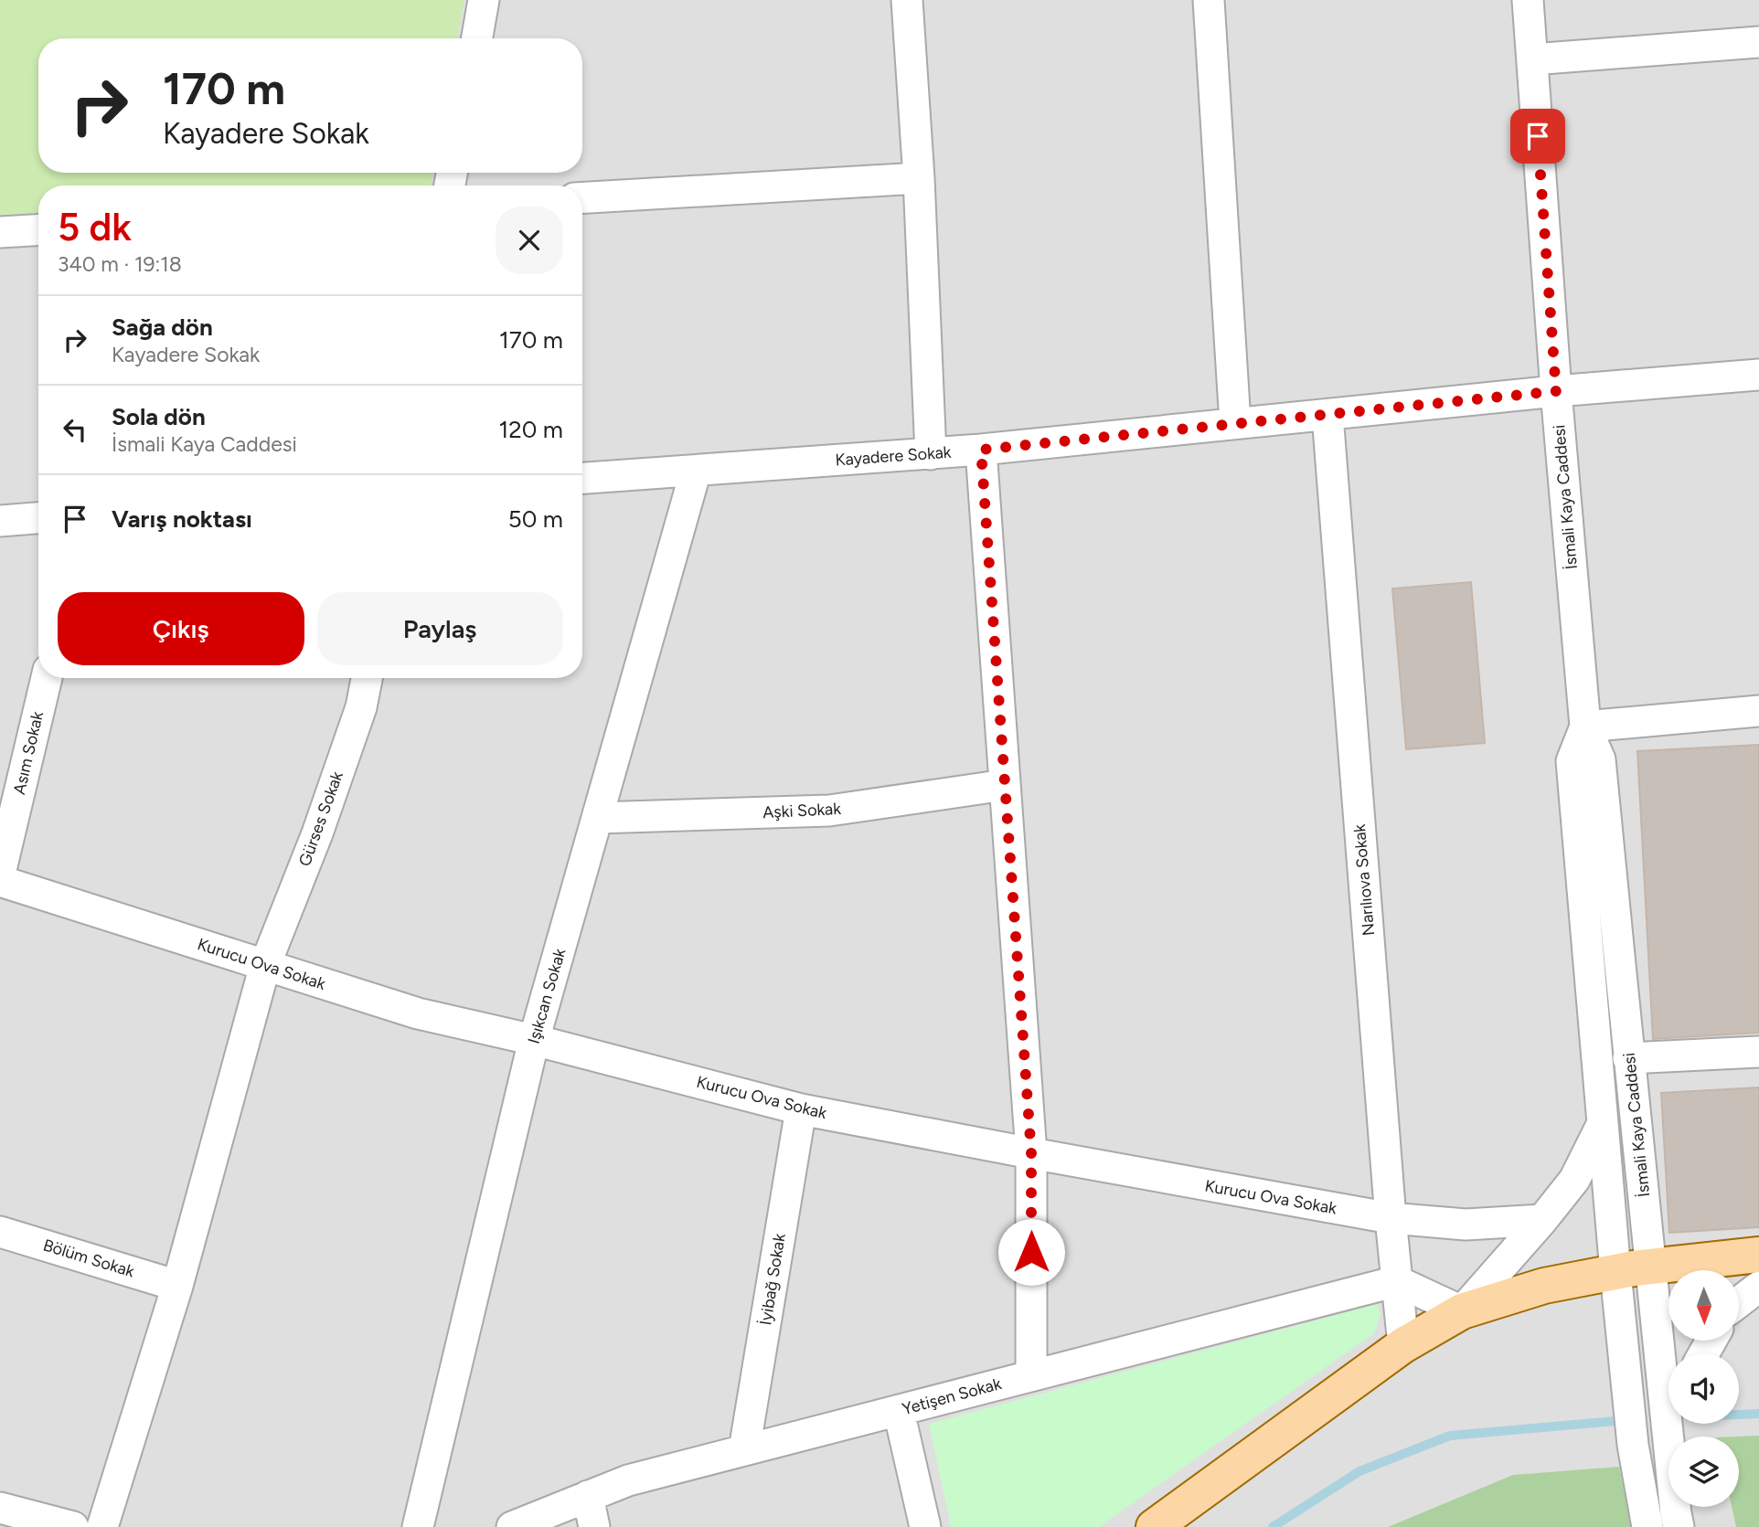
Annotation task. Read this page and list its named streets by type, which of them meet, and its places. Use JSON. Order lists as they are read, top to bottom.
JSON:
{
  "streets": {
    "street": [
      "Kayadere Sokak",
      "İsmali Kaya Caddesi",
      "Asım Sokak",
      "Aşki Sokak",
      "Gürses Sokak",
      "Narılıova Sokak",
      "Kurucu Ova Sokak",
      "Işıkcan Sokak",
      "Bölüm Sokak",
      "İyibağ Sokak",
      "Yetişen Sokak"
    ]
  },
  "crossings": [
    ["Kayadere Sokak", "İsmali Kaya Caddesi"],
    ["Kayadere Sokak", "Narılıova Sokak"],
    ["Kayadere Sokak", "Işıkcan Sokak"],
    ["Aşki Sokak", "Işıkcan Sokak"],
    ["Gürses Sokak", "Kurucu Ova Sokak"],
    ["Gürses Sokak", "Bölüm Sokak"],
    ["Narılıova Sokak", "Kurucu Ova Sokak"],
    ["Narılıova Sokak", "Yetişen Sokak"],
    ["Kurucu Ova Sokak", "Işıkcan Sokak"],
    ["Kurucu Ova Sokak", "İyibağ Sokak"],
    ["İyibağ Sokak", "Yetişen Sokak"]
  ],
  "north": "bottom",
  "page": {
    "turn": ["170 m", "Kayadere Sokak"],
    "heading": ["5 dk", "340 m · 19:18"],
    "list": [
      {
        "name": "Sağa dön",
        "note": "Kayadere Sokak",
        "value": "170 m"
      },
      {
        "name": "Sola dön",
        "note": "İsmali Kaya Caddesi",
        "value": "120 m"
      },
      {
        "name": "Varış noktası",
        "value": "50 m"
      }
    ],
    "buttons": ["Çıkış", "Paylaş"]
  }
}
